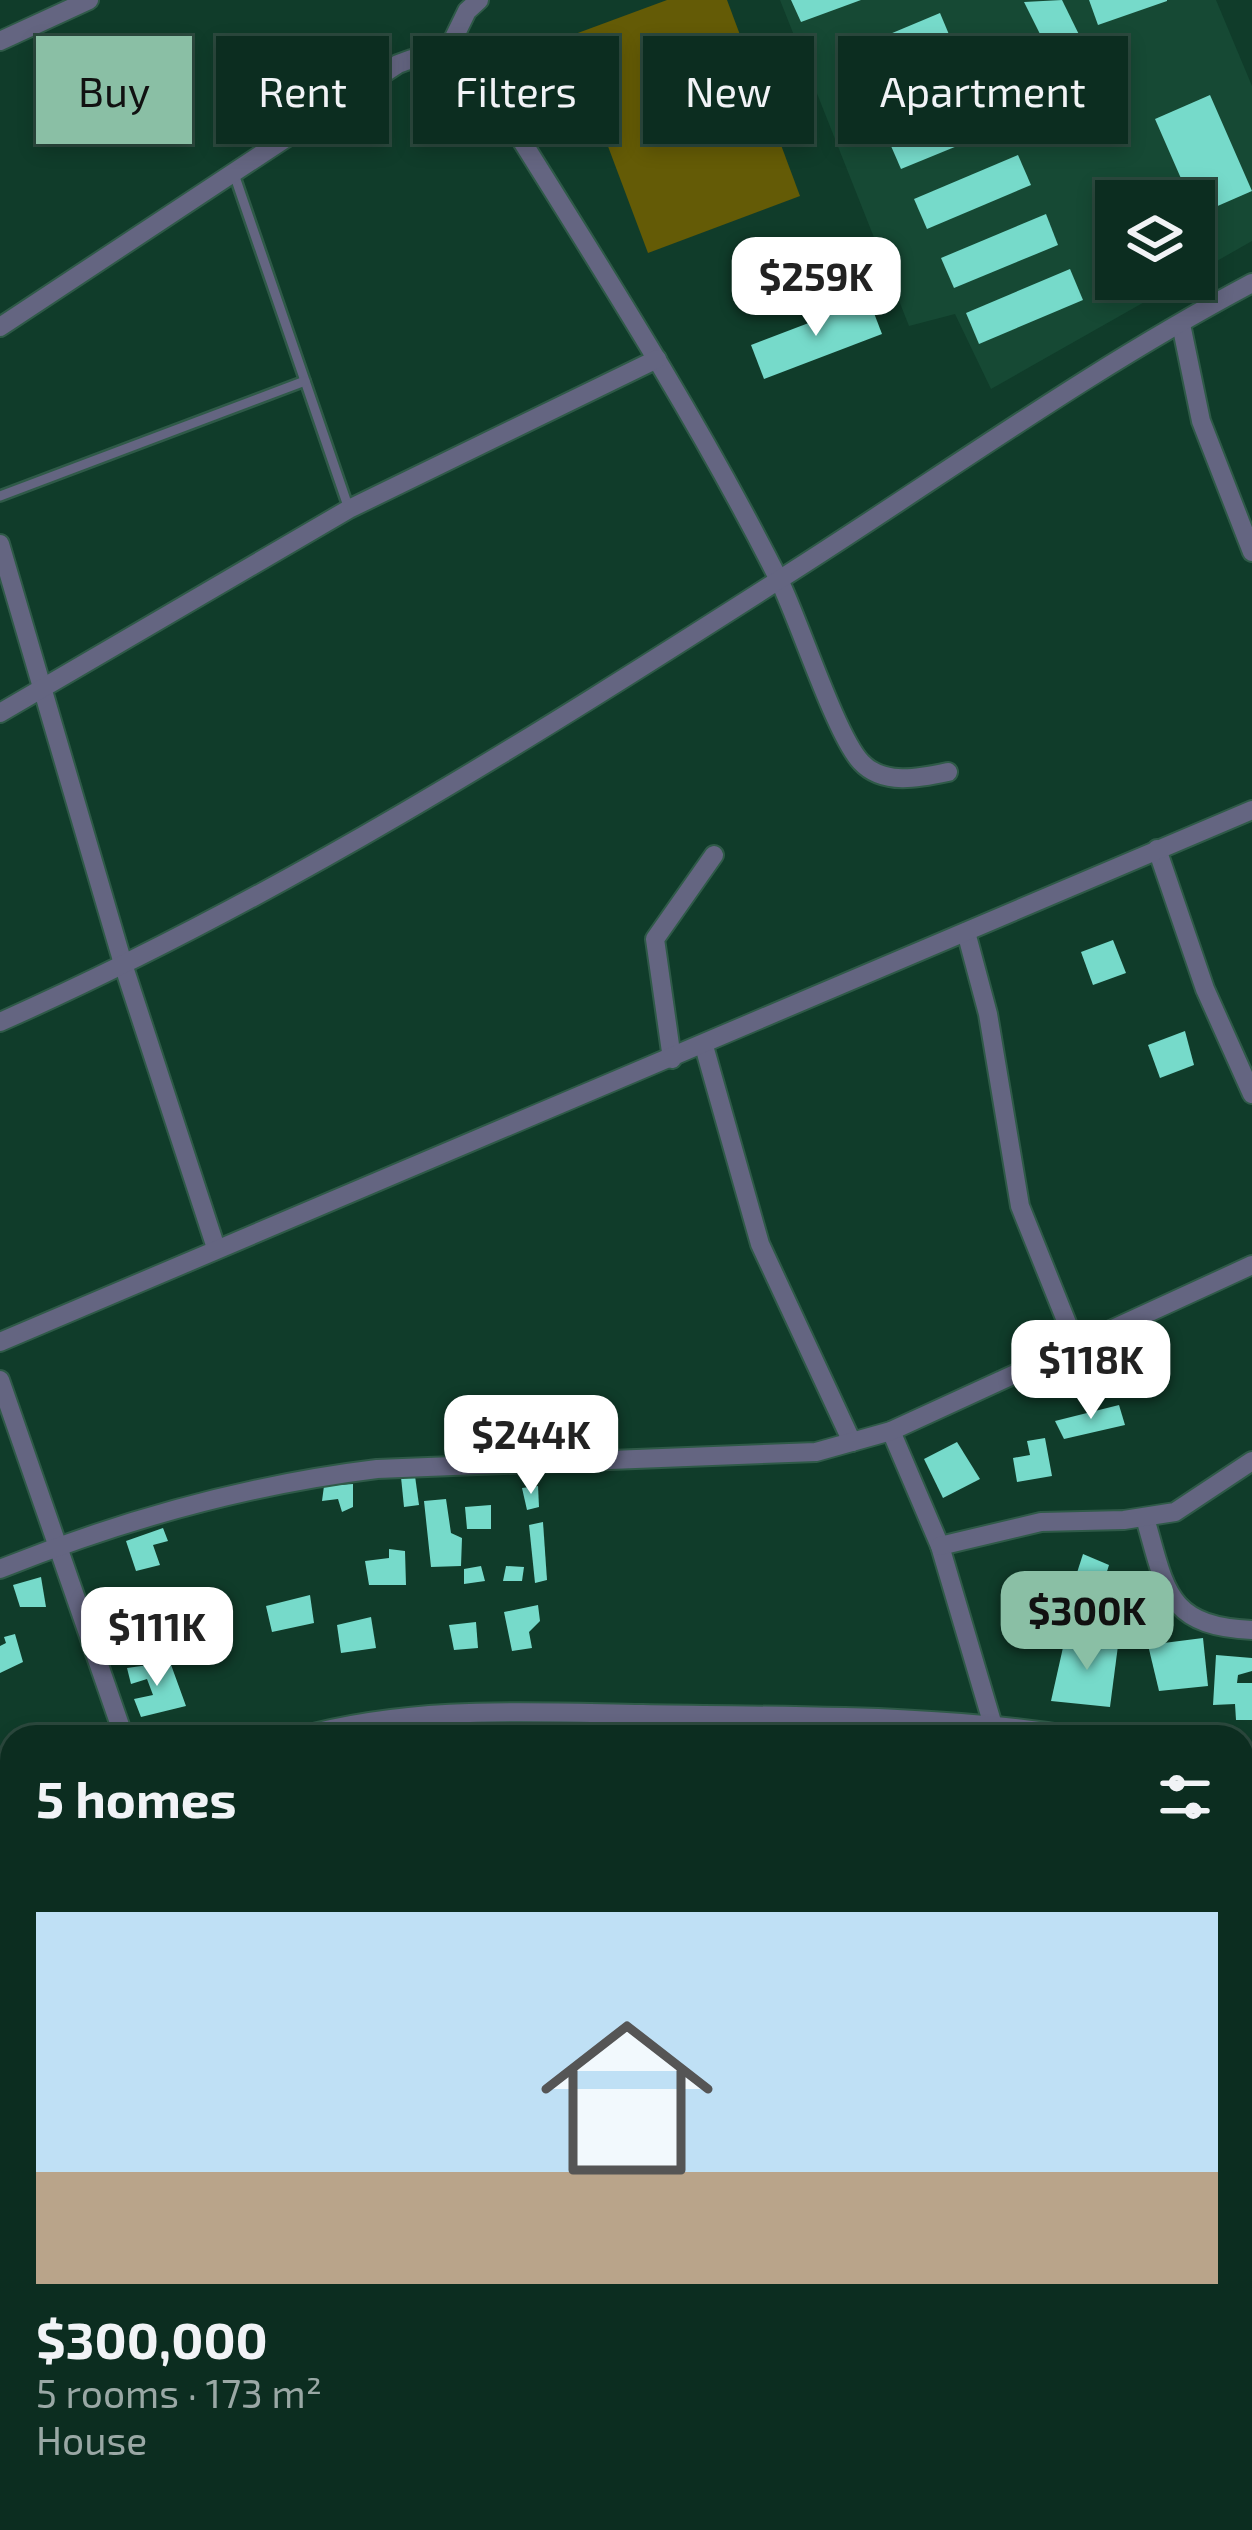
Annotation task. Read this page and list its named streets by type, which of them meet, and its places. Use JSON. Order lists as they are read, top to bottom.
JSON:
{
  "page": {
    "chip": [
      "Buy",
      "Rent",
      "Filters",
      "New",
      "Apartment"
    ],
    "price": [
      "$259K",
      "$118K",
      "$244K",
      "$300K",
      "$111K"
    ],
    "heading": "5 homes",
    "list": [
      {
        "name": "$300,000",
        "note": "5 rooms · 173 m² · House"
      }
    ]
  }
}
